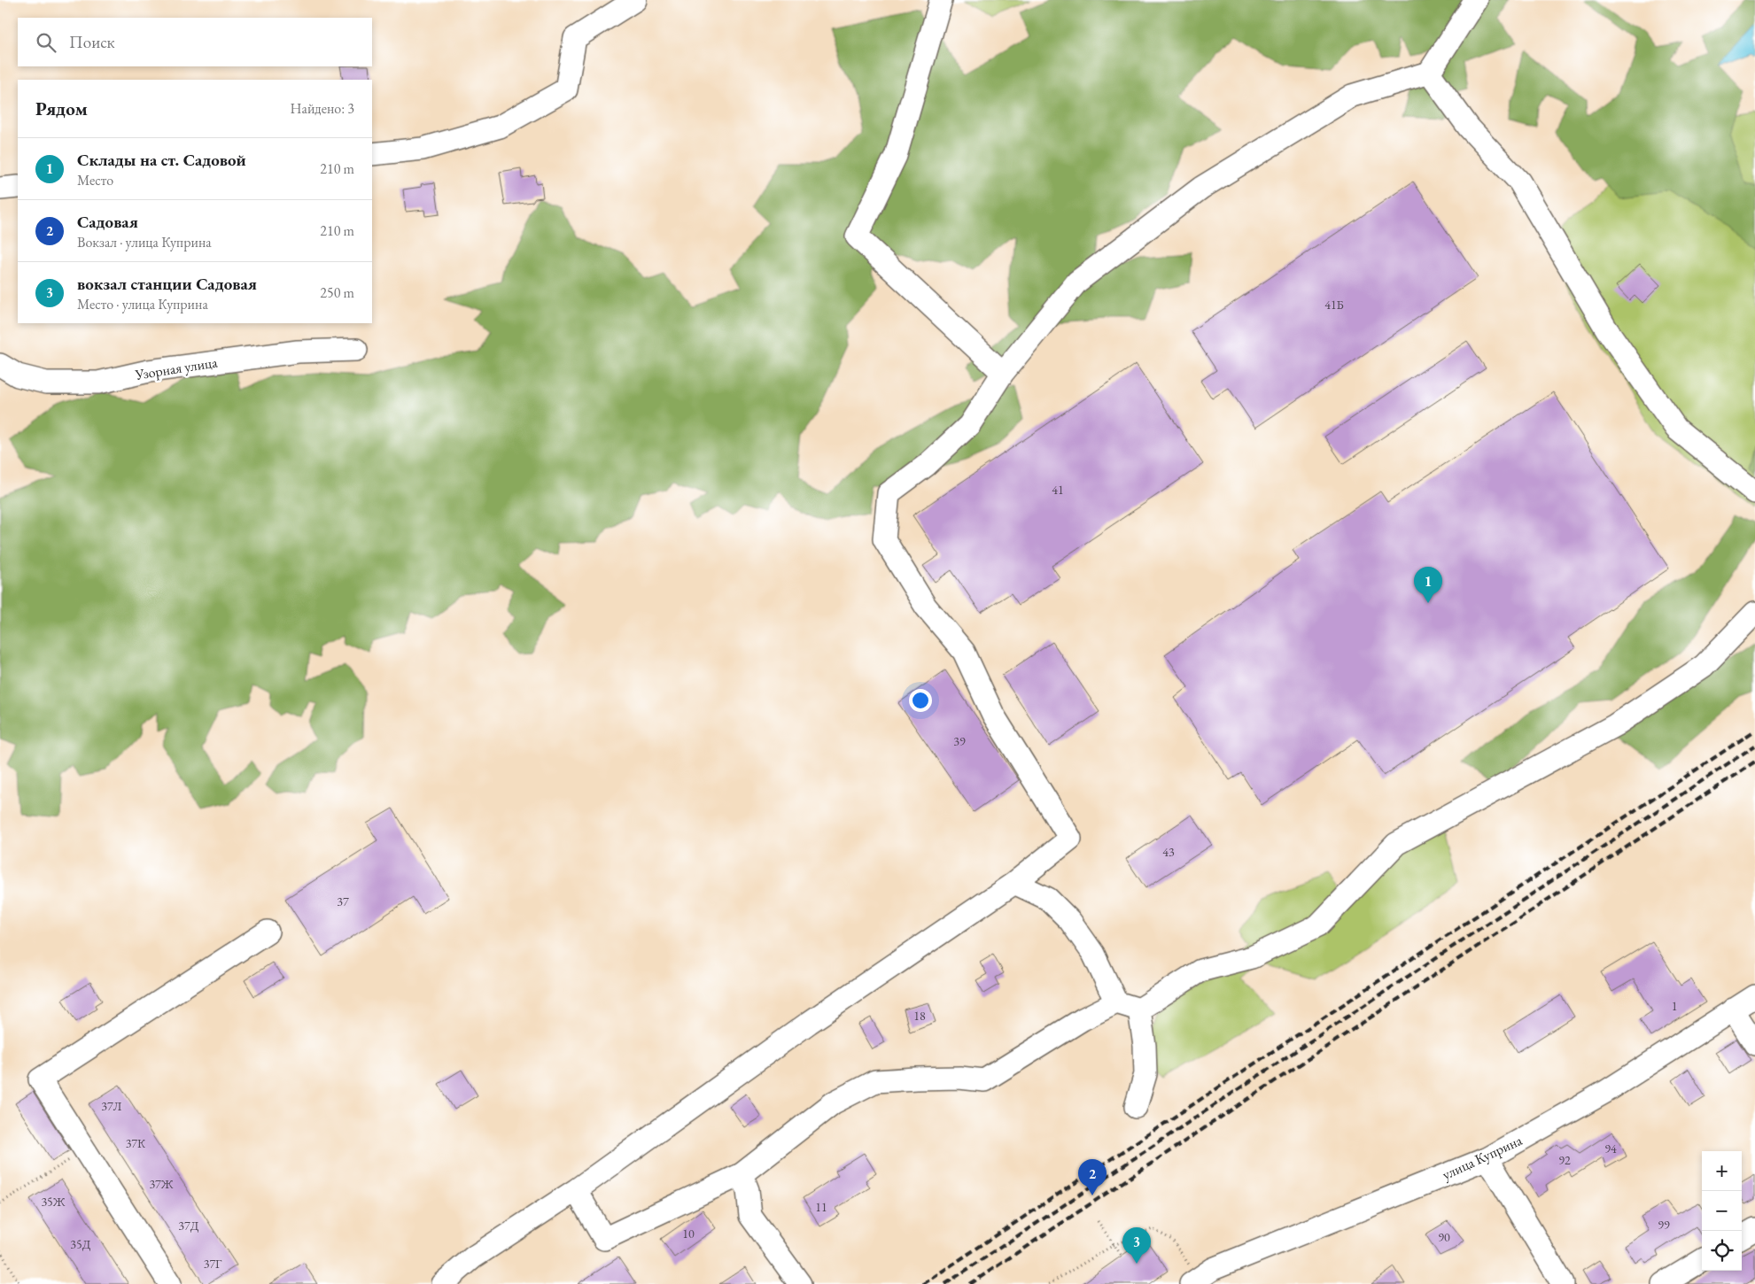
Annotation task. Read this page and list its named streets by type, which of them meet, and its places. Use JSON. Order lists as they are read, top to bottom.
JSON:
{
  "streets": {
    "street": ["Узорная улица", "улица Куприна"]
  },
  "house_numbers": [
    "41Б",
    "41",
    "39",
    "43",
    "37",
    "1",
    "18",
    "37Л",
    "37К",
    "94",
    "92",
    "37Ж",
    "35Ж",
    "11",
    "99",
    "37Д",
    "10",
    "90",
    "35Д",
    "37Г"
  ],
  "page": {
    "search": "Поиск",
    "heading": ["Рядом", "Найдено: 3"],
    "list": [
      {
        "mark": "1",
        "name": "Склады на ст. Садовой",
        "note": "Место",
        "value": "210 m"
      },
      {
        "mark": "2",
        "name": "Садовая",
        "note": "Вокзал · улица Куприна",
        "value": "210 m"
      },
      {
        "mark": "3",
        "name": "вокзал станции Садовая",
        "note": "Место · улица Куприна",
        "value": "250 m"
      }
    ],
    "pins": ["1", "2", "3"],
    "map_buttons": ["+", "−"]
  }
}
